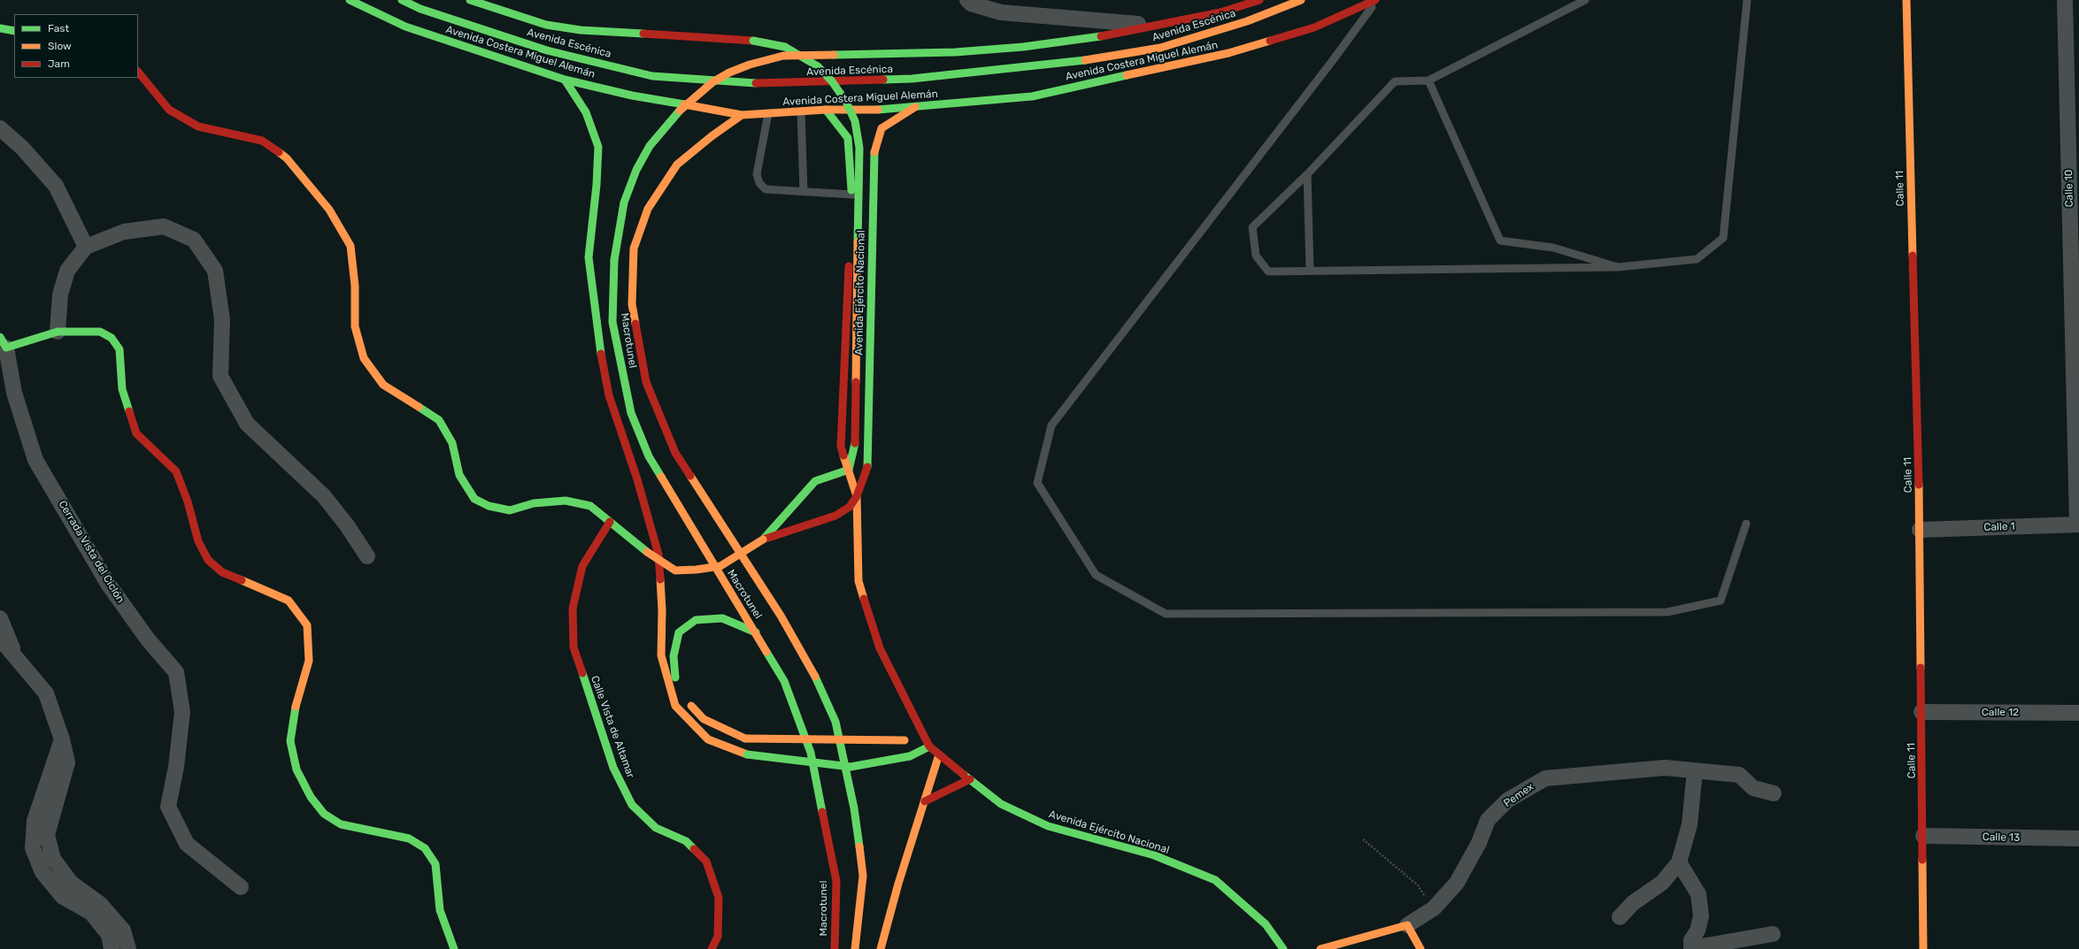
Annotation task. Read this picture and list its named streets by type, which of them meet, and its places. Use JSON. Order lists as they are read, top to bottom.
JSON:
{
  "streets": {
    "main road": [
      "Avenida Escénica",
      "Avenida Costera Miguel Alemán",
      "Calle 11",
      "Avenida Ejército Nacional",
      "Macrotunel",
      "Calle Vista de Altamar",
      "Pemex"
    ],
    "street": [
      "Calle 10",
      "Calle 1",
      "Cerrada Vista del Ciclón",
      "Calle 12",
      "Calle 13"
    ]
  },
  "crossings": [
    ["Avenida Costera Miguel Alemán", "Avenida Ejército Nacional"],
    ["Calle 11", "Calle 1"],
    ["Calle 11", "Calle 12"],
    ["Calle 11", "Calle 13"],
    ["Calle 10", "Calle 1"]
  ],
  "legend": ["Fast", "Slow", "Jam"]
}
